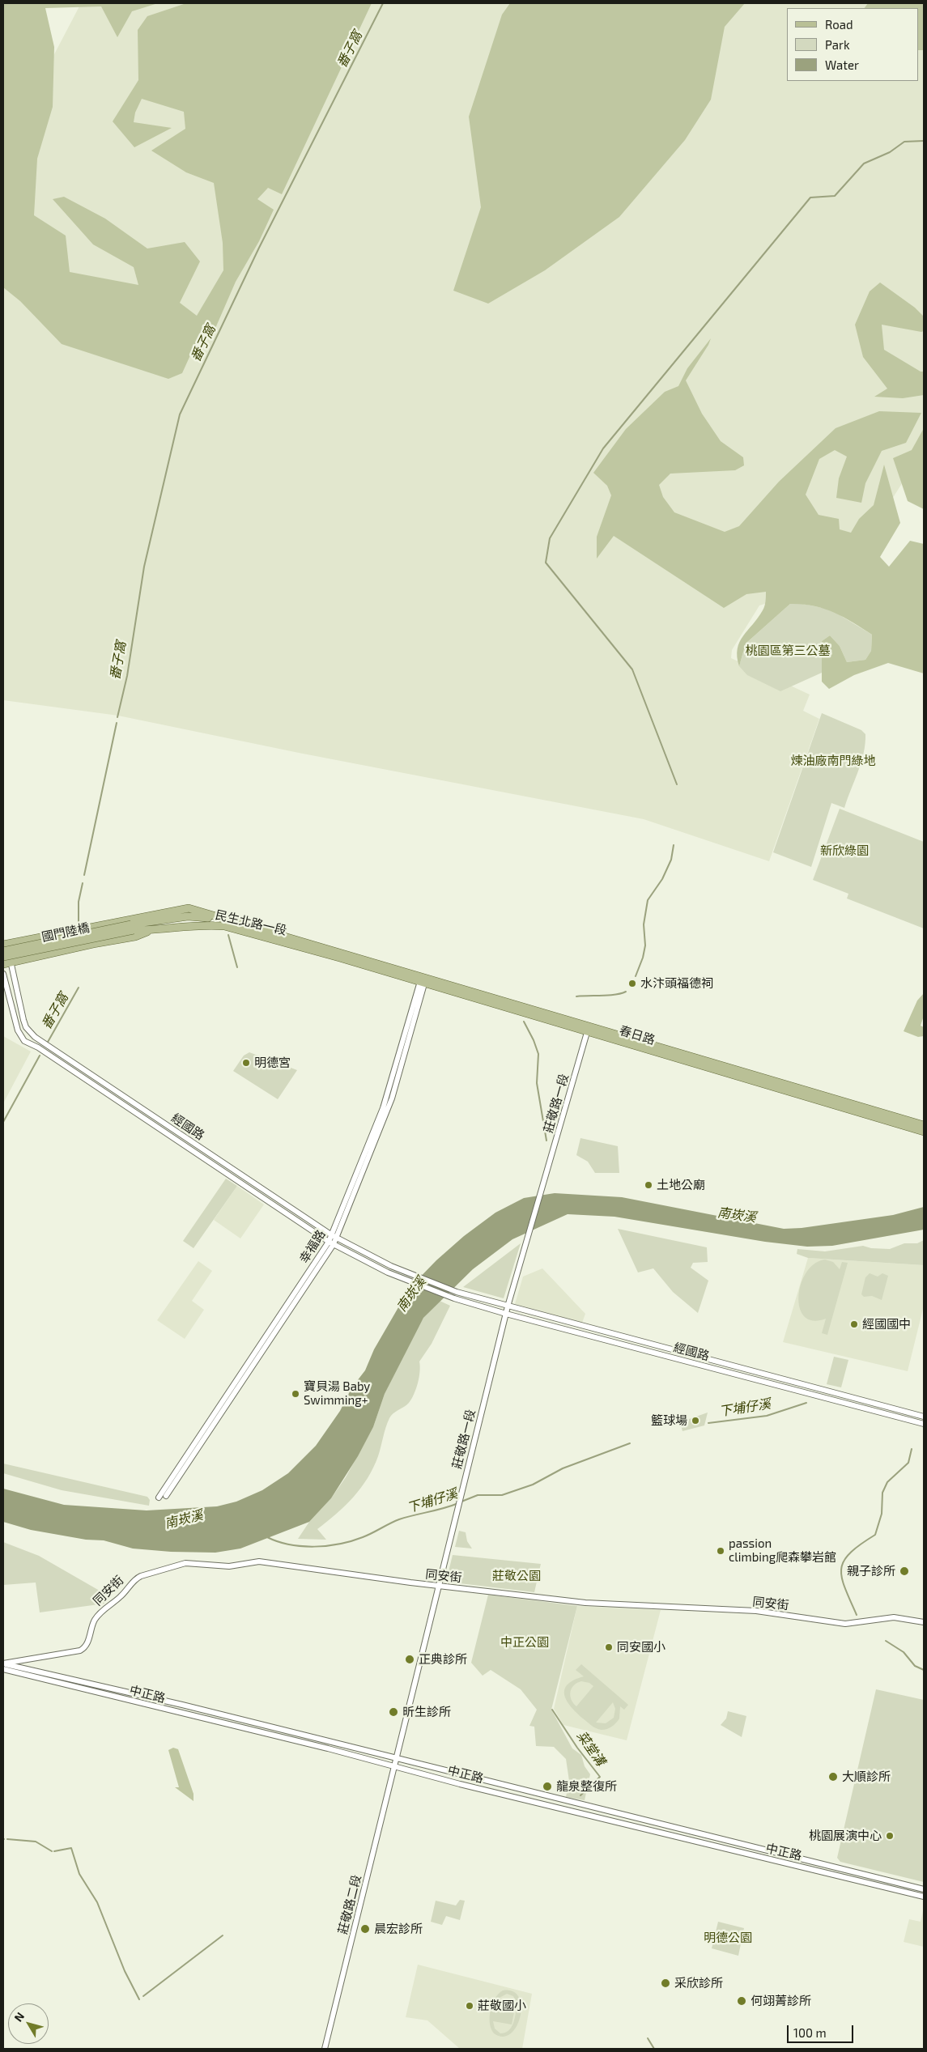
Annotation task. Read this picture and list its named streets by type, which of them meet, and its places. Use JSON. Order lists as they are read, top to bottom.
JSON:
{
  "streets": {
    "main road": ["民生北路一段", "國門陸橋", "春日路"],
    "street": [
      "莊敬路一段",
      "經國路",
      "幸福路",
      "同安街",
      "中正路",
      "莊敬路二段"
    ]
  },
  "crossings": [
    ["民生北路一段", "春日路"],
    ["國門陸橋", "經國路"],
    ["春日路", "莊敬路一段"],
    ["春日路", "幸福路"],
    ["莊敬路一段", "經國路"],
    ["莊敬路一段", "同安街"],
    ["莊敬路一段", "中正路"],
    ["莊敬路一段", "莊敬路二段"],
    ["經國路", "幸福路"],
    ["同安街", "中正路"],
    ["中正路", "莊敬路二段"]
  ],
  "water": [
    "番子窩",
    "南崁溪",
    "下埔仔溪",
    "菜堂溝"
  ],
  "parks": [
    "桃園區第三公墓",
    "煉油廠南門綠地",
    "新欣綠園",
    "莊敬公園",
    "中正公園",
    "明德公園"
  ],
  "places": [
    "水汴頭福德祠",
    "明德宮",
    "土地公廟",
    "經國國中",
    "寶貝湯 Baby Swimming+",
    "籃球場",
    "passion climbing爬森攀岩館",
    "親子診所",
    "同安國小",
    "正典診所",
    "昕生診所",
    "大順診所",
    "龍泉整復所",
    "桃園展演中心",
    "晨宏診所",
    "采欣診所",
    "何翊菁診所",
    "莊敬國小"
  ],
  "legend": ["Road", "Park", "Water"],
  "scale_bar": "100 m",
  "north": "top left"
}
